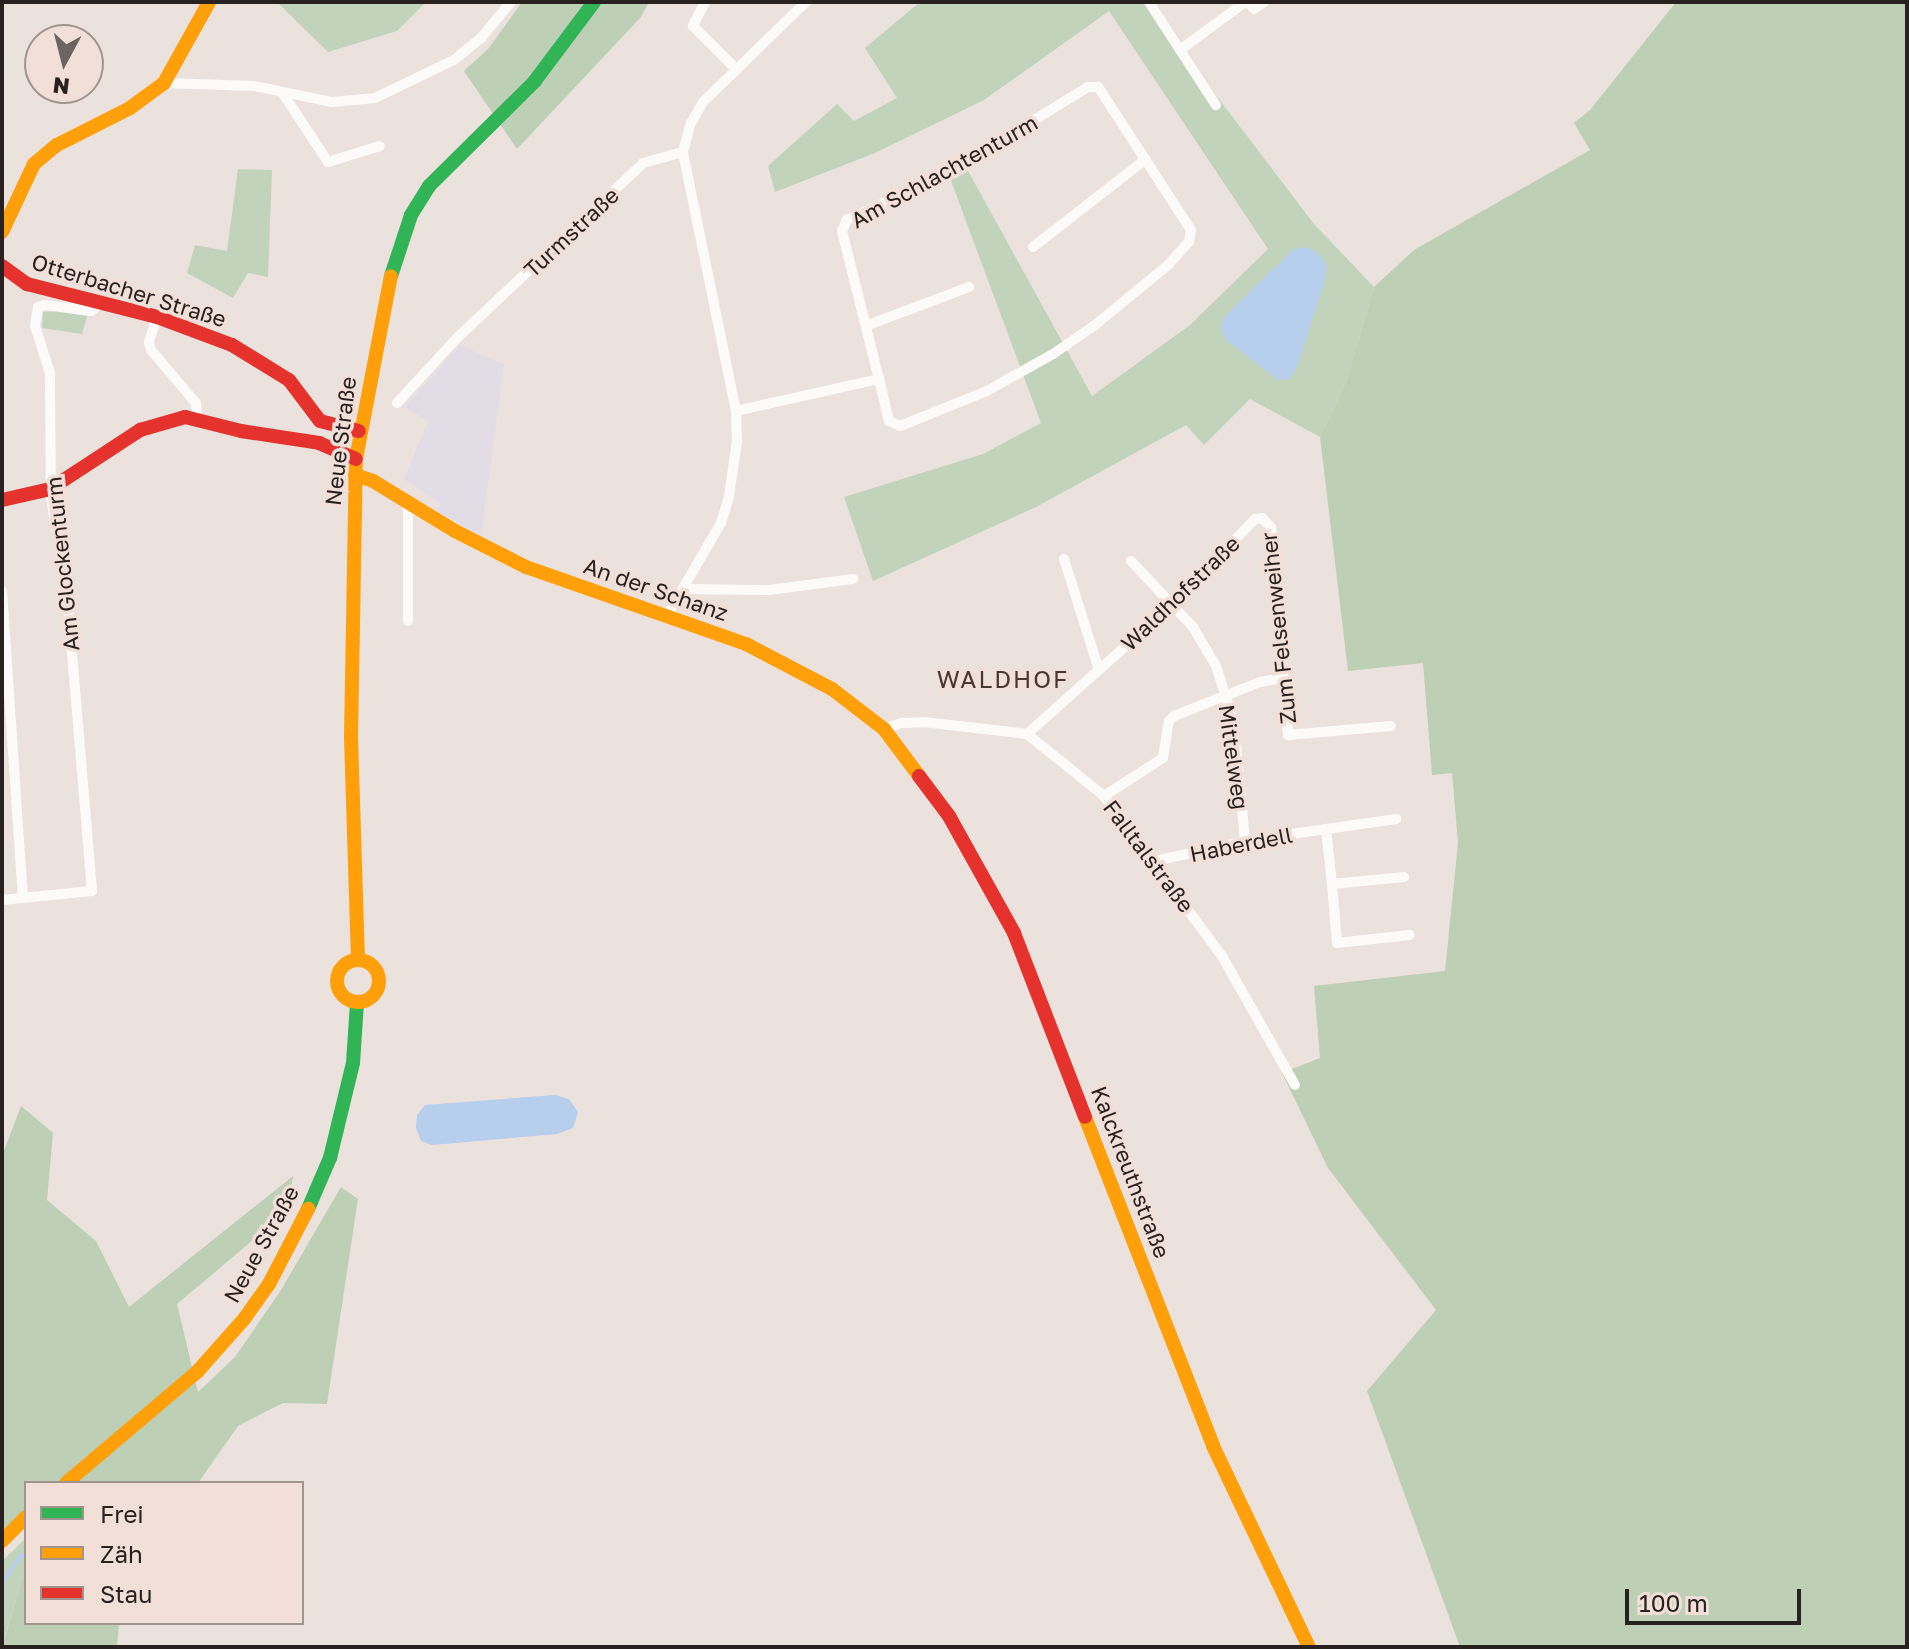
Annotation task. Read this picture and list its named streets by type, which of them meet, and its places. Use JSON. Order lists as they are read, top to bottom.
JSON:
{
  "streets": {
    "street": [
      "Am Schlachtenturm",
      "Turmstraße",
      "Otterbacher Straße",
      "Neue Straße",
      "Am Glockenturm",
      "An der Schanz",
      "Waldhofstraße",
      "Zum Felsenweiher",
      "Mittelweg",
      "Haberdell",
      "Falltalstraße",
      "Kalckreuthstraße"
    ]
  },
  "crossings": [
    ["Otterbacher Straße", "Am Glockenturm"],
    ["Neue Straße", "An der Schanz"],
    ["An der Schanz", "Kalckreuthstraße"],
    ["Waldhofstraße", "Zum Felsenweiher"],
    ["Waldhofstraße", "Mittelweg"],
    ["Waldhofstraße", "Falltalstraße"],
    ["Mittelweg", "Haberdell"],
    ["Haberdell", "Falltalstraße"]
  ],
  "districts": ["WALDHOF"],
  "legend": ["Frei", "Zäh", "Stau"],
  "scale_bar": "100 m",
  "north": "bottom"
}
